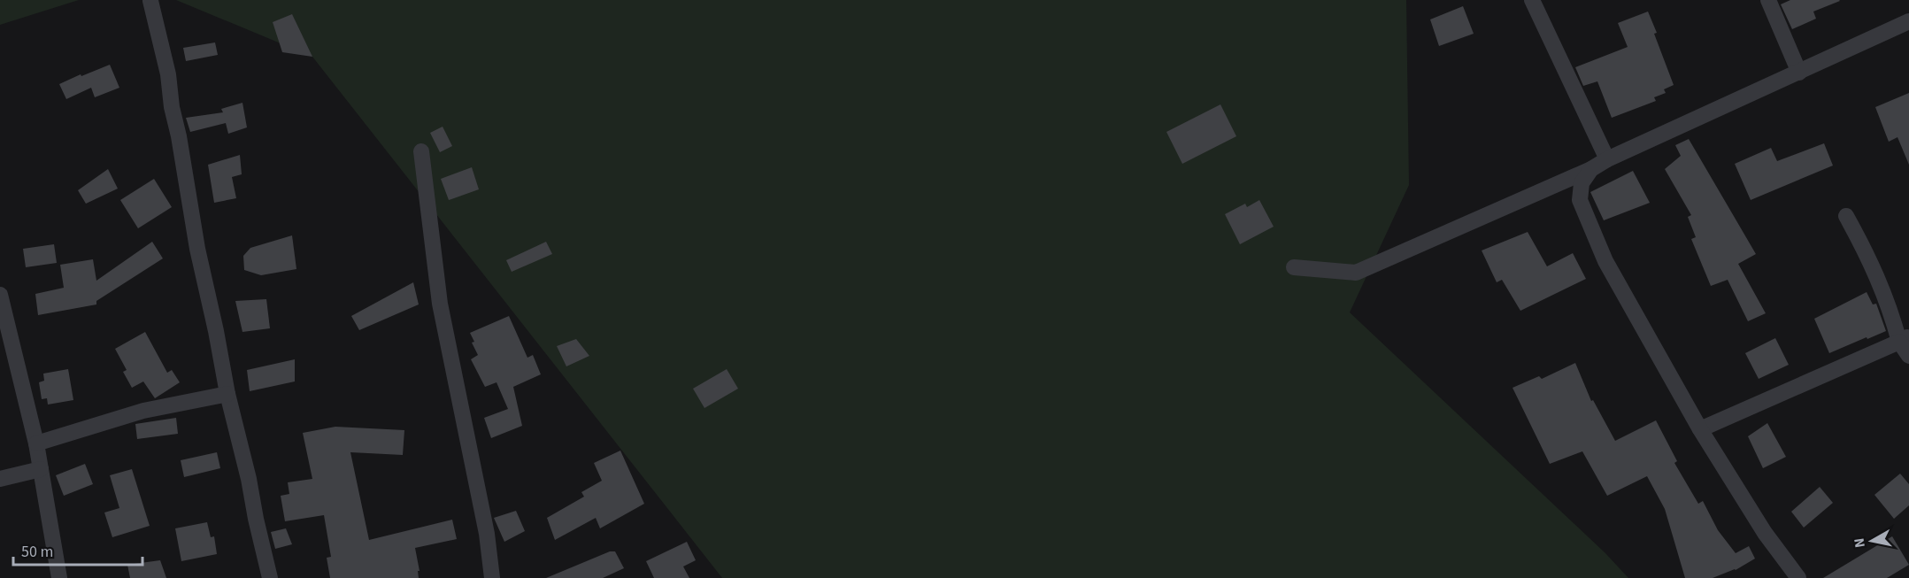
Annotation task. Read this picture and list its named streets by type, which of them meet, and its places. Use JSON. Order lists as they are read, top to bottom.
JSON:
{
  "scale_bar": "50 m",
  "north": "left"
}
